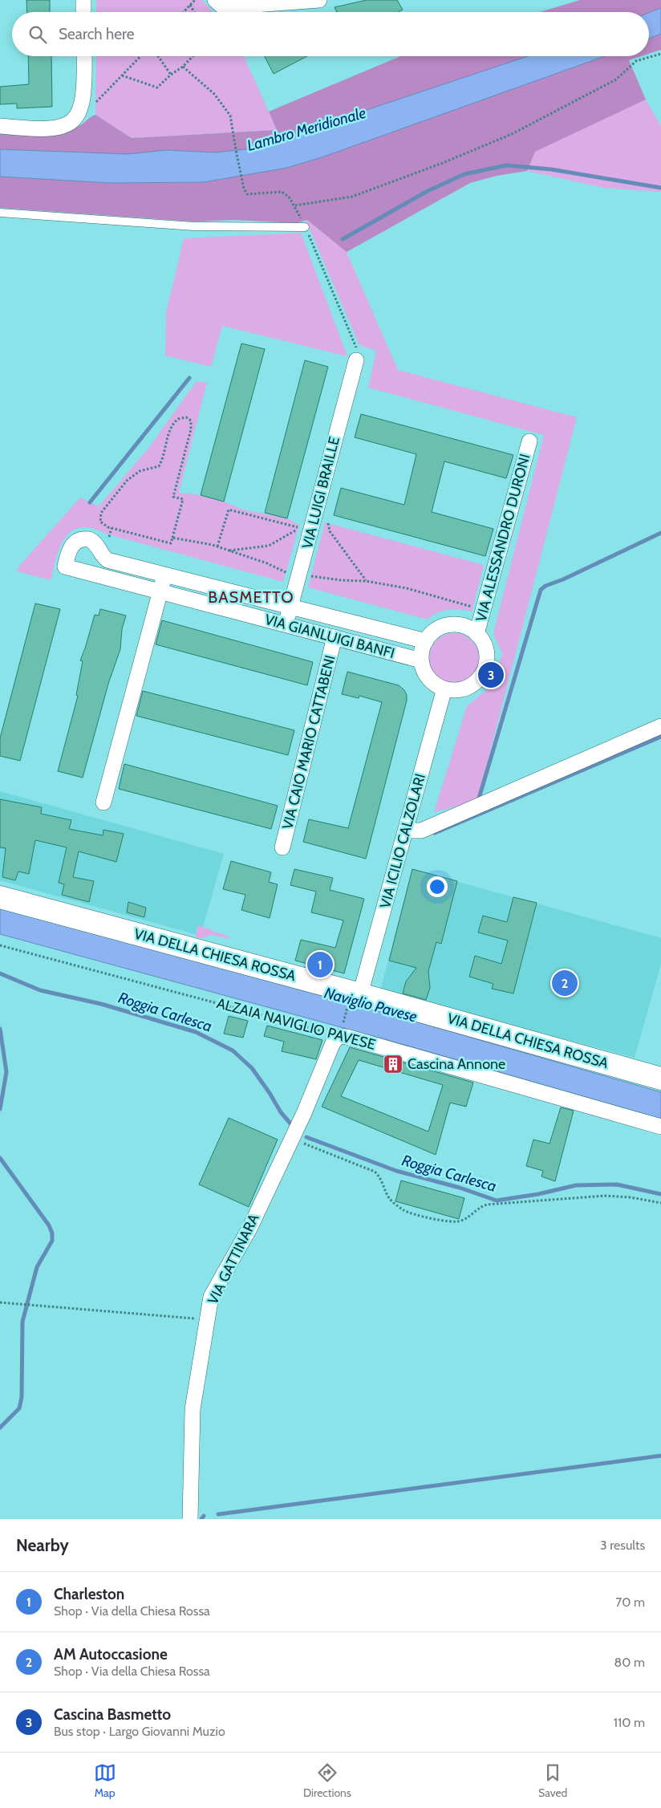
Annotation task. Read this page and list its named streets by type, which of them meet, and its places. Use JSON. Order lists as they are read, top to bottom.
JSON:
{
  "streets": {
    "main road": ["VIA DELLA CHIESA ROSSA"],
    "street": [
      "VIA LUIGI BRAILLE",
      "VIA ALESSANDRO DURONI",
      "VIA GIANLUIGI BANFI",
      "VIA CAIO MARIO CATTABENI",
      "VIA ICILIO CALZOLARI",
      "ALZAIA NAVIGLIO PAVESE",
      "VIA GATTINARA"
    ]
  },
  "crossings": [
    ["VIA LUIGI BRAILLE", "VIA GIANLUIGI BANFI"],
    ["VIA ALESSANDRO DURONI", "VIA GIANLUIGI BANFI"],
    ["VIA ALESSANDRO DURONI", "VIA ICILIO CALZOLARI"],
    ["VIA GIANLUIGI BANFI", "VIA CAIO MARIO CATTABENI"],
    ["VIA GIANLUIGI BANFI", "VIA ICILIO CALZOLARI"],
    ["VIA ICILIO CALZOLARI", "VIA DELLA CHIESA ROSSA"],
    ["ALZAIA NAVIGLIO PAVESE", "VIA GATTINARA"]
  ],
  "districts": ["BASMETTO"],
  "water": ["Lambro Meridionale", "Naviglio Pavese", "Roggia Carlesca"],
  "places": {
    "building": ["Cascina Annone"]
  },
  "page": {
    "search": "Search here",
    "pins": ["3", "1", "2"],
    "heading": ["Nearby", "3 results"],
    "list": [
      {
        "mark": "1",
        "name": "Charleston",
        "note": "Shop · Via della Chiesa Rossa",
        "value": "70 m"
      },
      {
        "mark": "2",
        "name": "AM Autoccasione",
        "note": "Shop · Via della Chiesa Rossa",
        "value": "80 m"
      },
      {
        "mark": "3",
        "name": "Cascina Basmetto",
        "note": "Bus stop · Largo Giovanni Muzio",
        "value": "110 m"
      }
    ],
    "nav": ["Map", "Directions", "Saved"]
  }
}
